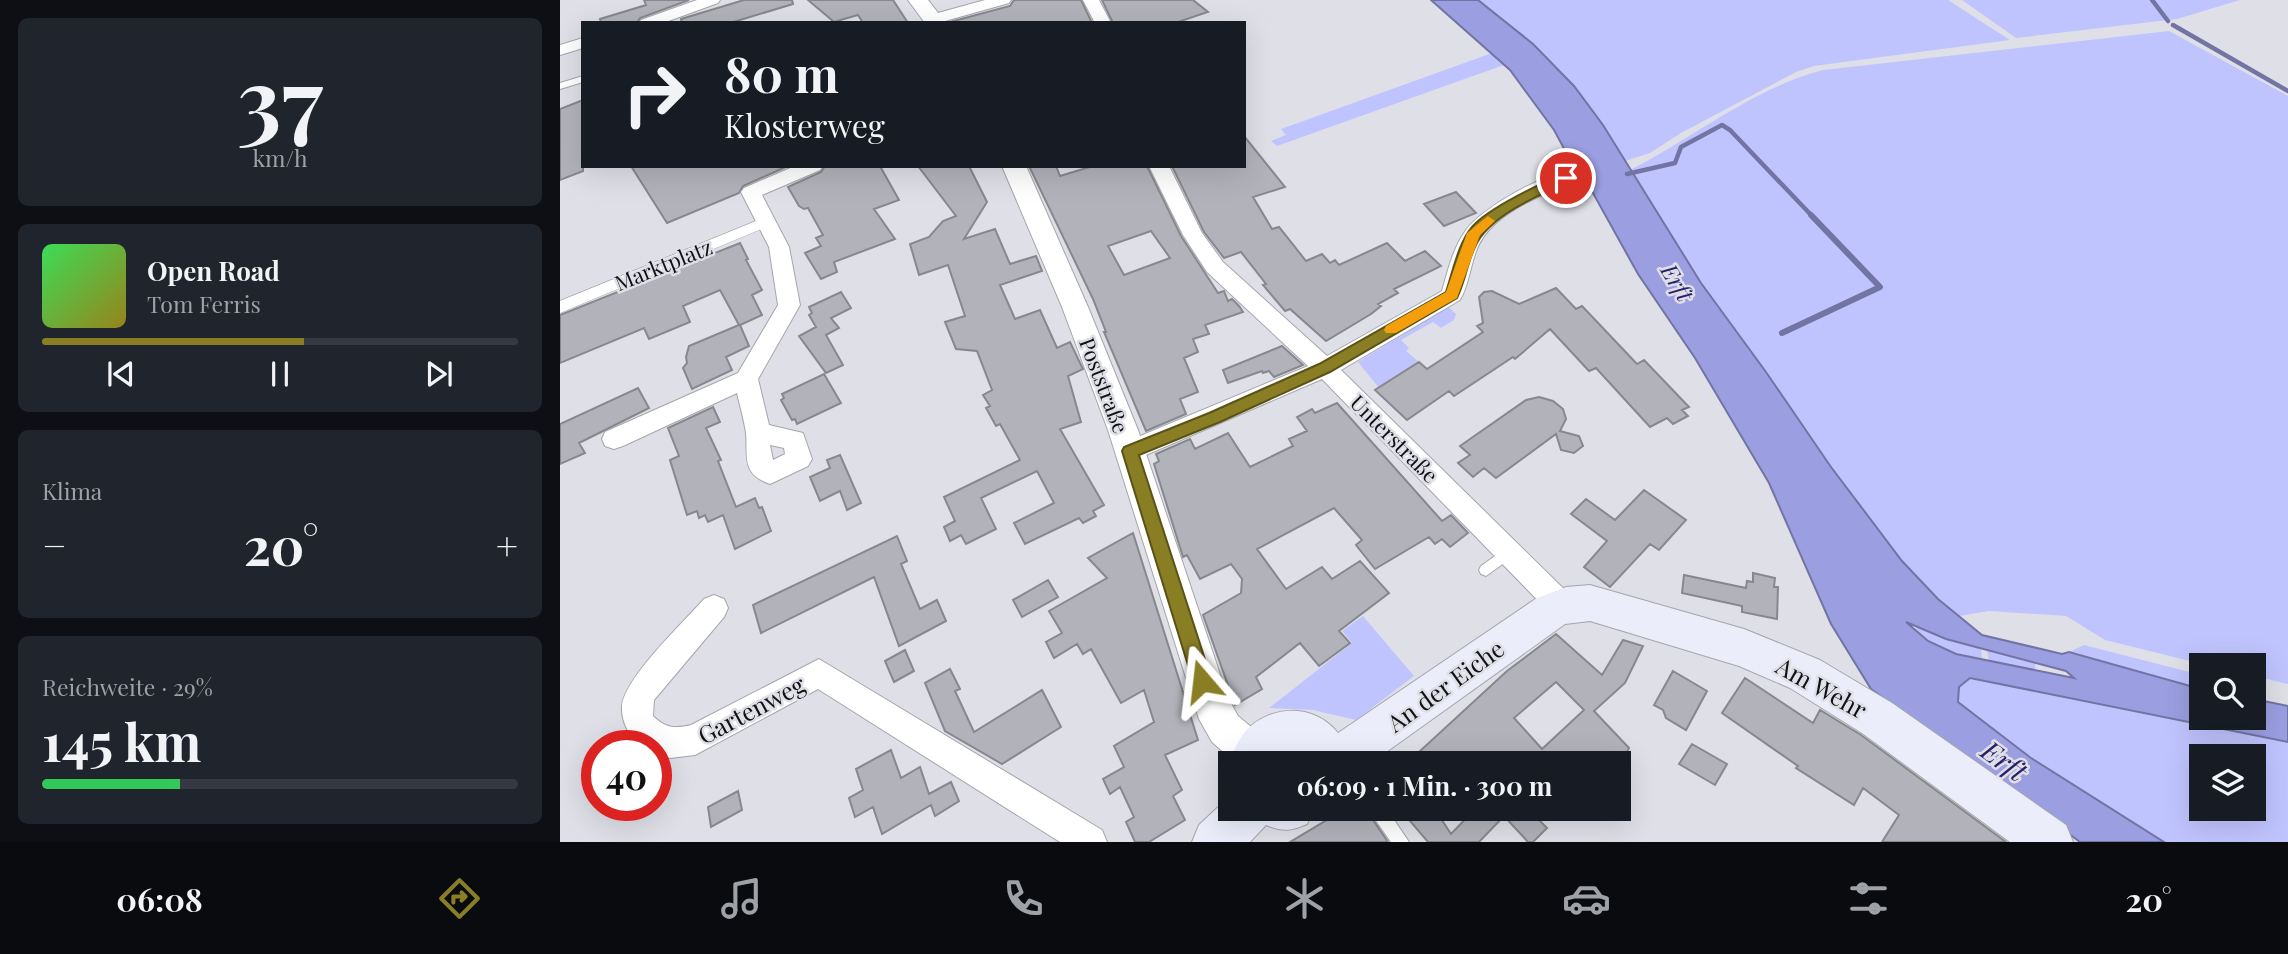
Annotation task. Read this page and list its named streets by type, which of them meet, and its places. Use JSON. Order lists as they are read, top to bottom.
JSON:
{
  "streets": {
    "main road": ["An der Eiche", "Am Wehr"],
    "street": [
      "Marktplatz",
      "Poststraße",
      "Unterstraße",
      "Gartenweg"
    ]
  },
  "crossings": [
    ["Unterstraße", "An der Eiche"],
    ["Unterstraße", "Am Wehr"],
    ["An der Eiche", "Am Wehr"]
  ],
  "water": ["Erft"],
  "page": {
    "tile": [
      ["37", "km/h"],
      "Klima",
      ["Reichweite · 29%", "145 km"]
    ],
    "turn": ["80 m", "Klosterweg"],
    "song": ["Open Road", "Tom Ferris"],
    "heat": ["−", "20°", "+"],
    "limit": "40",
    "trip": "06:09 · 1 Min. · 300 m",
    "tabs": ["06:08", "20°"]
  }
}
